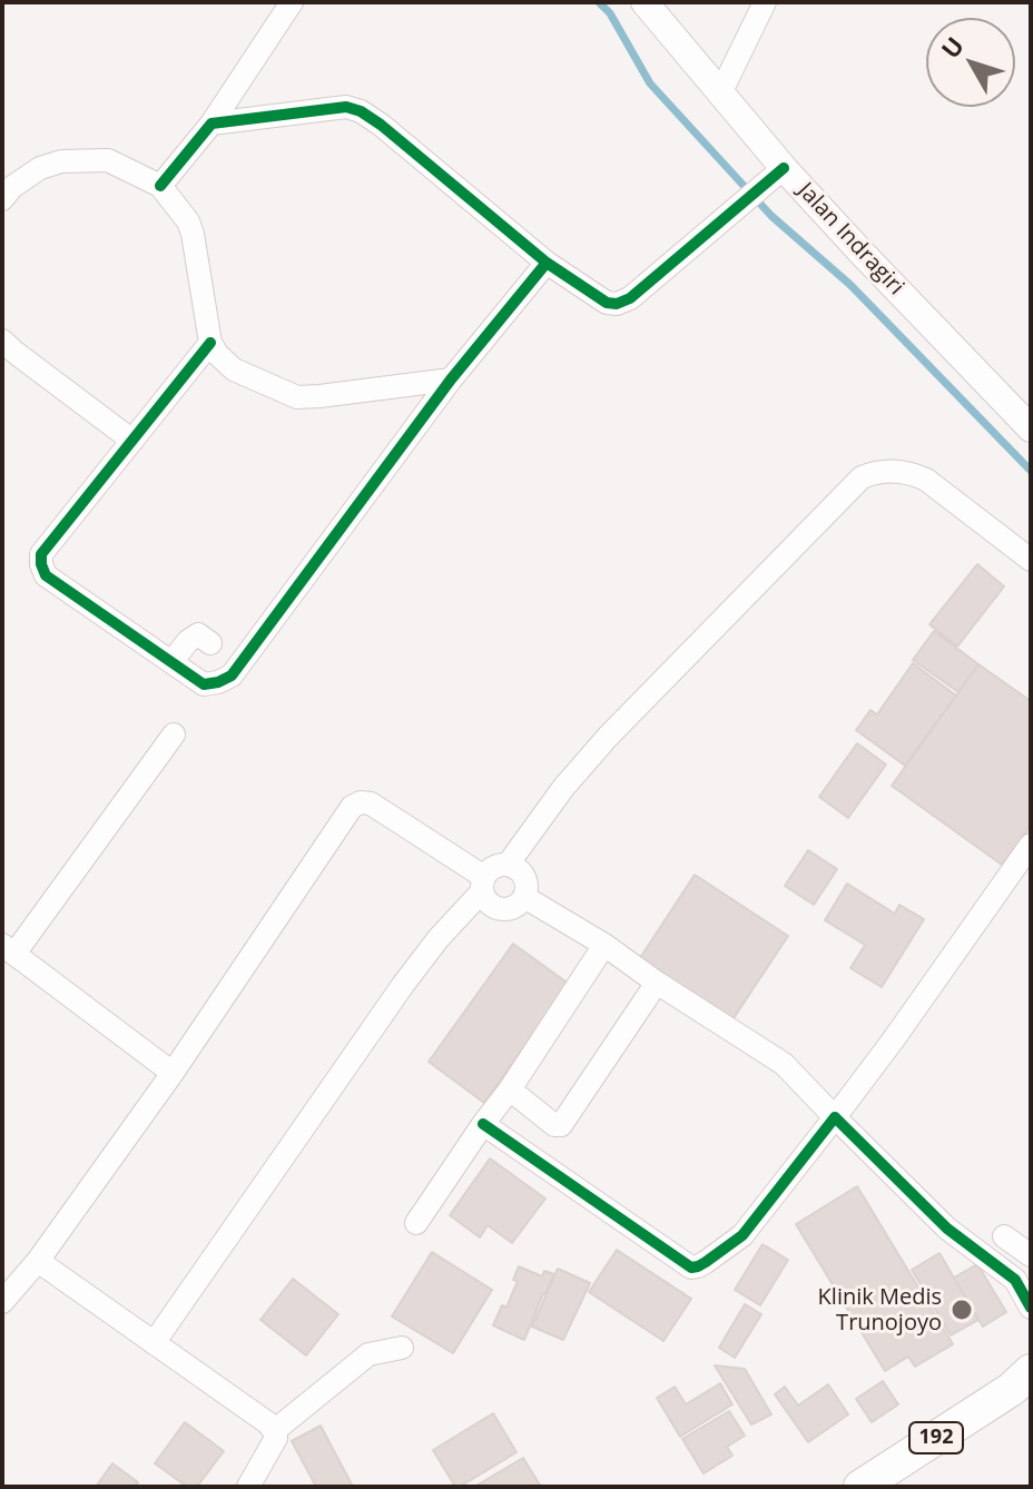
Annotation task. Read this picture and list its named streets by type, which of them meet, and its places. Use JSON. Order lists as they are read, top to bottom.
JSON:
{
  "streets": {
    "main road": ["192"],
    "street": ["Jalan Indragiri"]
  },
  "places": ["Klinik Medis Trunojoyo"],
  "north": "top left"
}
